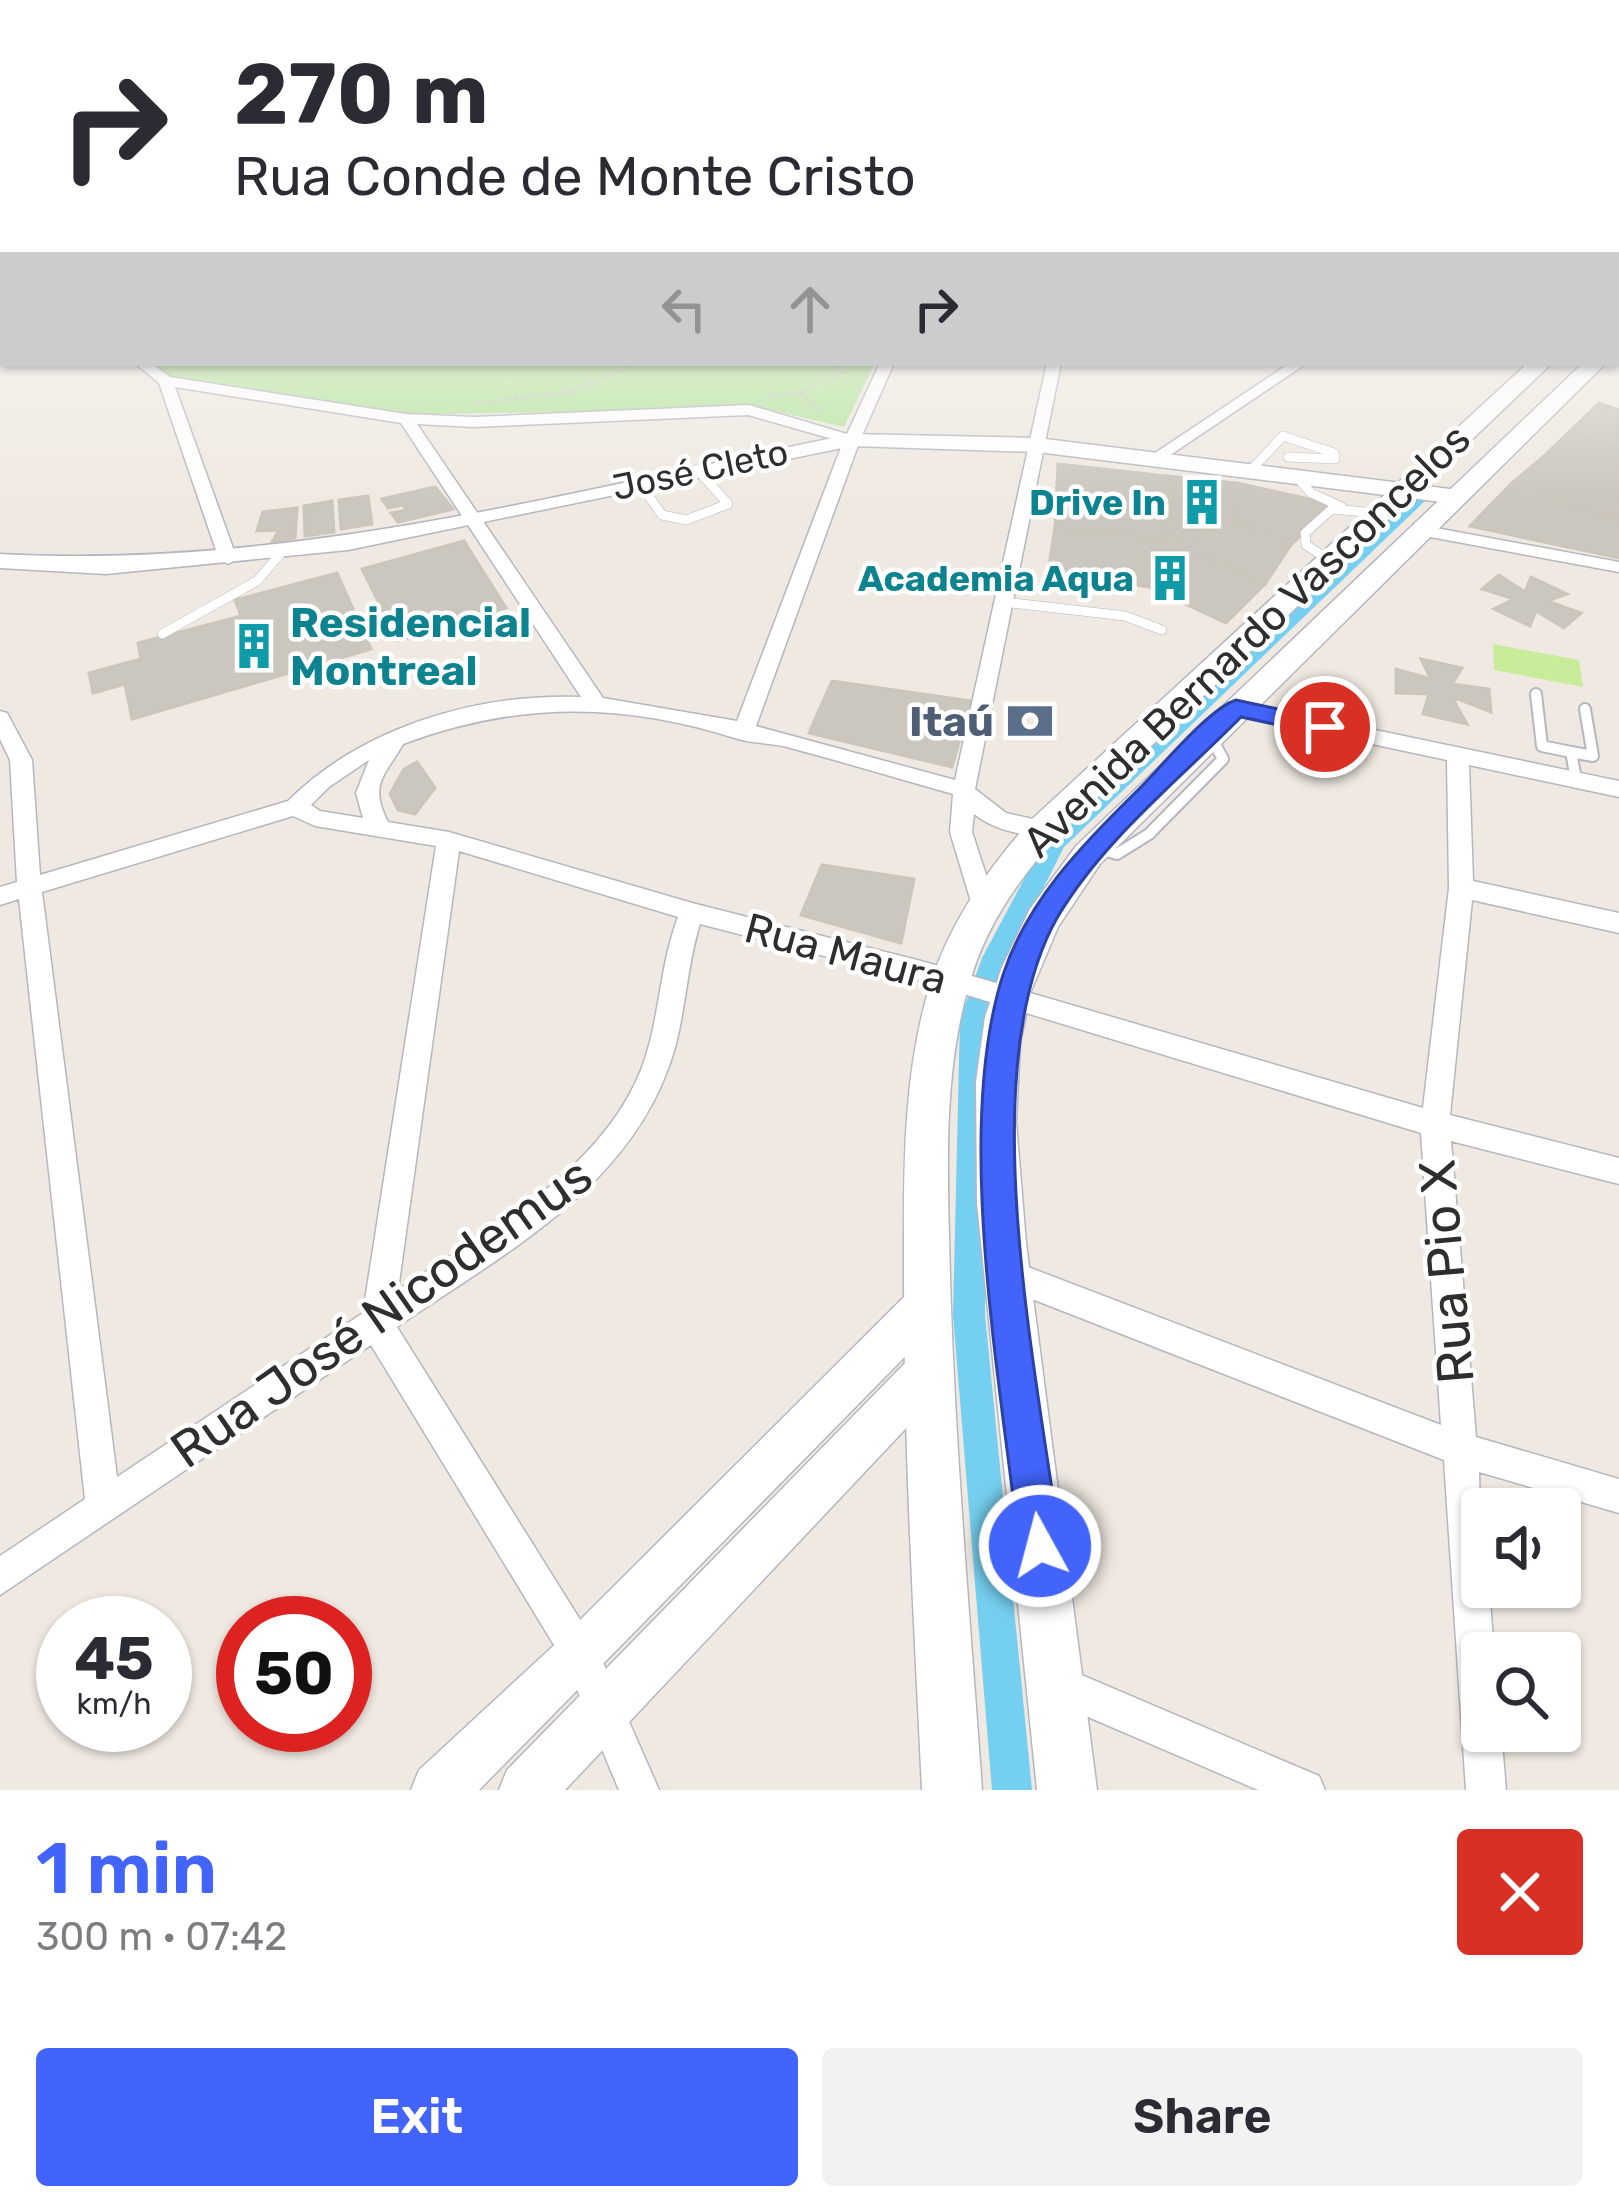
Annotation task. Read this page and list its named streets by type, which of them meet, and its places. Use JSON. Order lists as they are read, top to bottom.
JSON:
{
  "streets": {
    "main road": ["Avenida Bernardo Vasconcelos"],
    "street": [
      "José Cleto",
      "Rua Maura",
      "Rua Pio X",
      "Rua José Nicodemus"
    ]
  },
  "crossings": [
    ["José Cleto", "Avenida Bernardo Vasconcelos"],
    ["Avenida Bernardo Vasconcelos", "Rua Maura"],
    ["Rua Maura", "Rua Pio X"],
    ["Rua Maura", "Rua José Nicodemus"]
  ],
  "places": {
    "building": ["Drive In", "Academia Aqua", "Residencial Montreal"],
    "bank": ["Itaú"]
  },
  "page": {
    "turn": ["270 m", "Rua Conde de Monte Cristo"],
    "speed": "45 km/h",
    "limit": "50",
    "heading": ["1 min", "300 m · 07:42"],
    "buttons": ["Exit", "Share"]
  }
}
